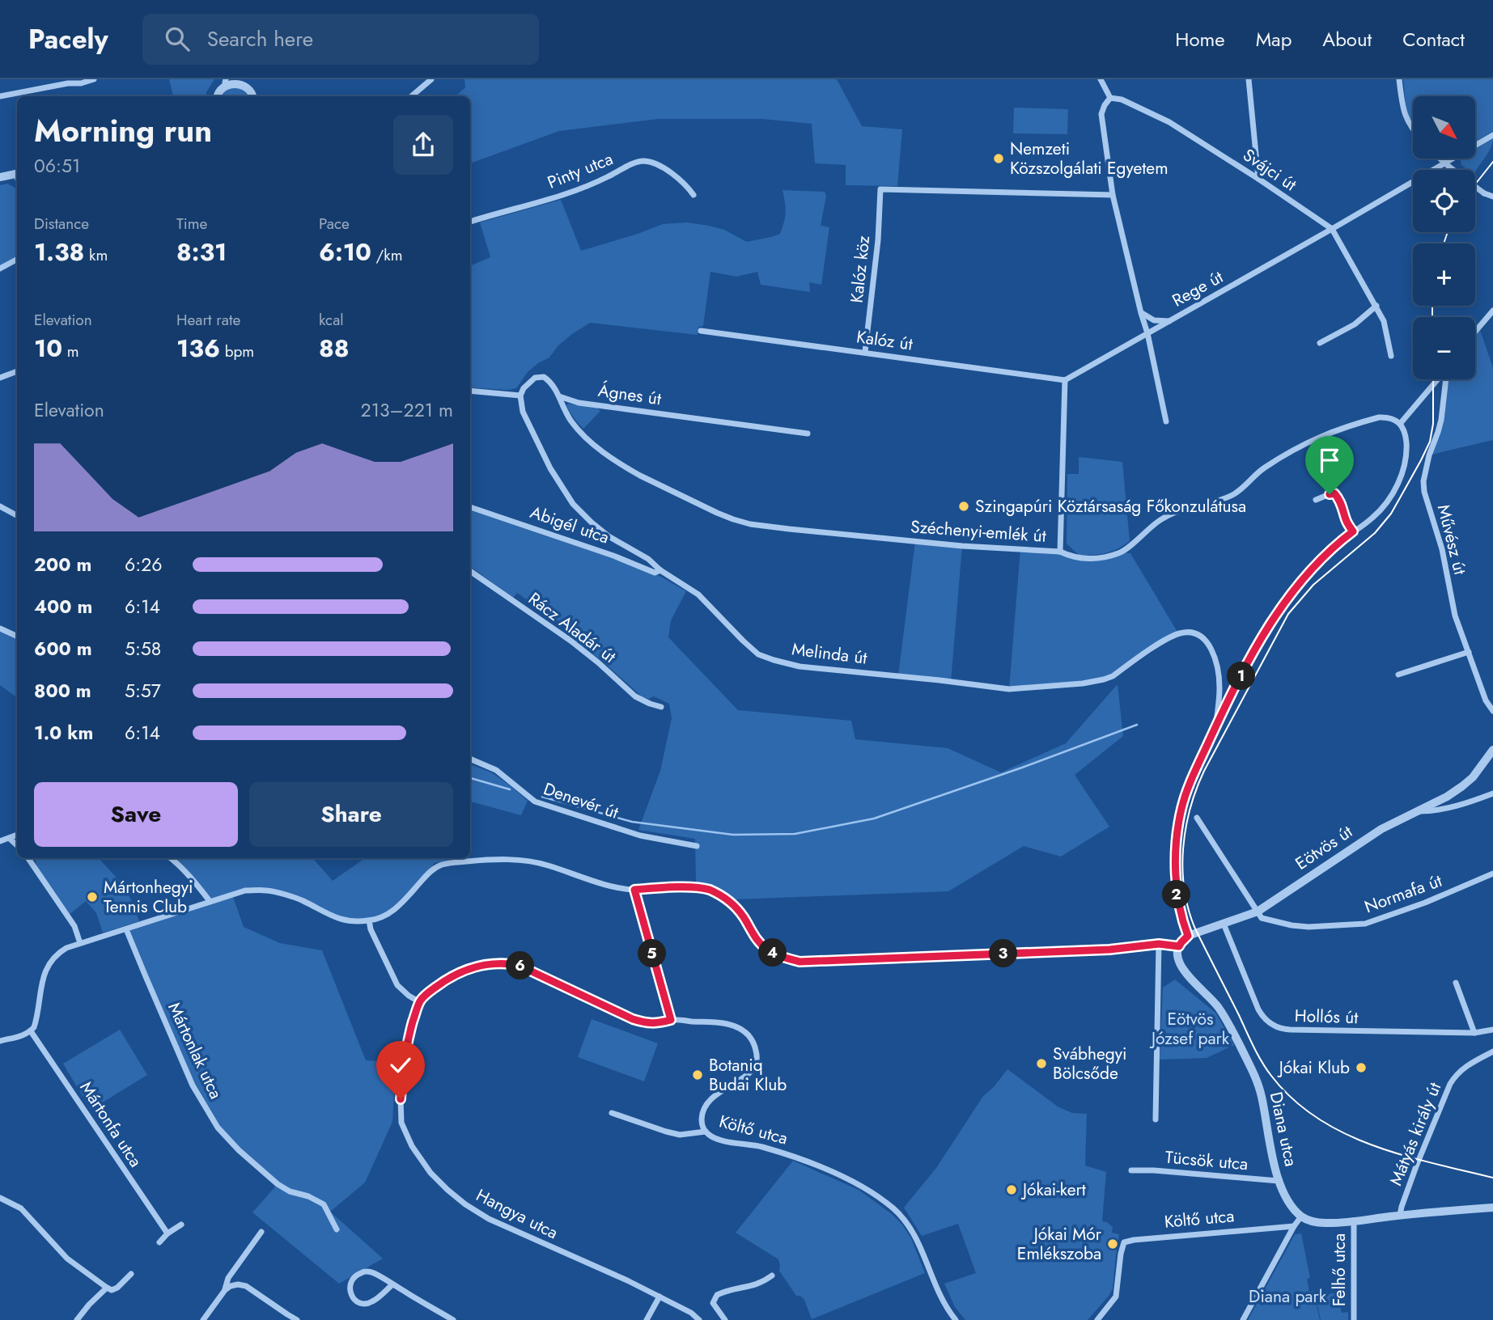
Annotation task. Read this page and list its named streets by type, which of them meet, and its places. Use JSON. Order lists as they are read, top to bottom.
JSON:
{
  "streets": {
    "street": [
      "Svájci út",
      "Pinty utca",
      "Kalóz köz",
      "Rege út",
      "Kalóz út",
      "Ágnes út",
      "Abigél utca",
      "Széchenyi-emlék út",
      "Művész út",
      "Rácz Aladár út",
      "Melinda út",
      "Denevér út",
      "Eötvös út",
      "Normafa út",
      "Hollós út",
      "Mártonlak utca",
      "Mártonfa utca",
      "Diana utca",
      "Költő utca",
      "Mátyás király út",
      "Tücsök utca",
      "Hangya utca",
      "Felhő utca"
    ]
  },
  "crossings": [
    ["Svájci út", "Rege út"],
    ["Kalóz köz", "Kalóz út"],
    ["Rege út", "Kalóz út"],
    ["Ágnes út", "Széchenyi-emlék út"],
    ["Abigél utca", "Melinda út"],
    ["Eötvös út", "Normafa út"],
    ["Eötvös út", "Hollós út"],
    ["Diana utca", "Tücsök utca"],
    ["Költő utca", "Hangya utca"]
  ],
  "parks": ["Eötvös József park", "Diana park"],
  "places": [
    "Nemzeti Közszolgálati Egyetem",
    "Szingapúri Köztársaság Főkonzulátusa",
    "Mártonhegyi Tennis Club",
    "Svábhegyi Bölcsőde",
    "Jókai Klub",
    "Botaniq Budai Klub",
    "Jókai-kert",
    "Jókai Mór Emlékszoba"
  ],
  "north": "bottom right",
  "page": {
    "header": "Pacely",
    "search": "Search here",
    "nav": [
      "Home",
      "Map",
      "About",
      "Contact"
    ],
    "map_buttons": ["+", "−"],
    "heading": ["Morning run", "06:51"],
    "stats": [
      ["Distance", "1.38 km"],
      ["Time", "8:31"],
      ["Pace", "6:10 /km"],
      ["Elevation", "10 m"],
      ["Heart rate", "136 bpm"],
      ["kcal", "88"]
    ],
    "chart": ["Elevation", "213–221 m"],
    "list": [
      {
        "name": "200 m",
        "note": "6:26"
      },
      {
        "name": "400 m",
        "note": "6:14"
      },
      {
        "name": "600 m",
        "note": "5:58"
      },
      {
        "name": "800 m",
        "note": "5:57"
      },
      {
        "name": "1.0 km",
        "note": "6:14"
      }
    ],
    "pins": [
      "1",
      "2",
      "4",
      "3",
      "5",
      "6"
    ],
    "buttons": ["Save", "Share"]
  }
}
